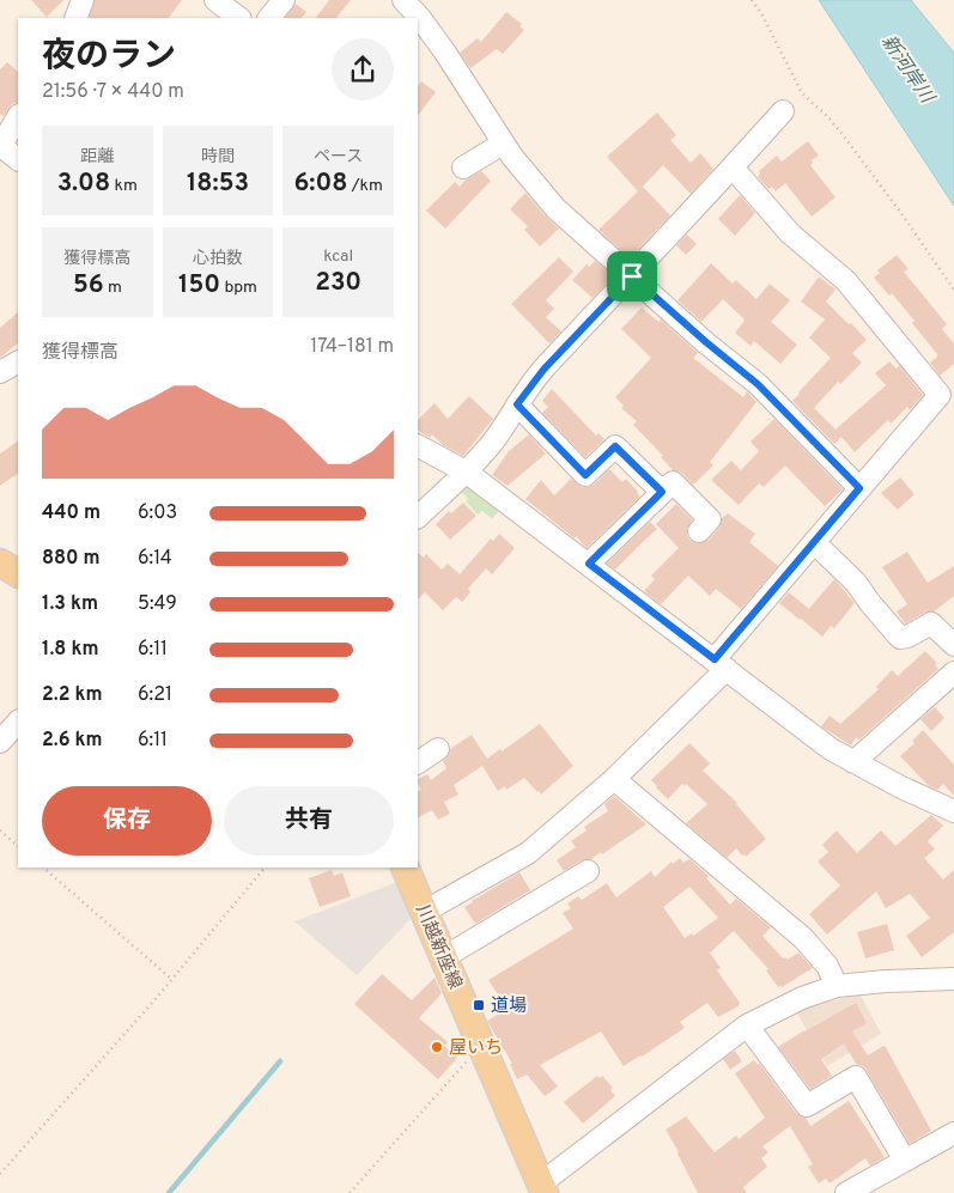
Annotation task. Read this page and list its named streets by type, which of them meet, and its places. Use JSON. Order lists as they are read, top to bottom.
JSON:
{
  "streets": {
    "main road": ["川越新座線"]
  },
  "water": ["新河岸川"],
  "places": {
    "transit": ["道場"],
    "other": ["屋いち"]
  },
  "page": {
    "heading": ["夜のラン", "21:56 · 7 × 440 m"],
    "stats": [
      ["距離", "3.08 km"],
      ["時間", "18:53"],
      ["ペース", "6:08 /km"],
      ["獲得標高", "56 m"],
      ["心拍数", "150 bpm"],
      ["kcal", "230"]
    ],
    "chart": ["獲得標高", "174–181 m"],
    "list": [
      {
        "name": "440 m",
        "note": "6:03"
      },
      {
        "name": "880 m",
        "note": "6:14"
      },
      {
        "name": "1.3 km",
        "note": "5:49"
      },
      {
        "name": "1.8 km",
        "note": "6:11"
      },
      {
        "name": "2.2 km",
        "note": "6:21"
      },
      {
        "name": "2.6 km",
        "note": "6:11"
      }
    ],
    "buttons": ["保存", "共有"]
  }
}
